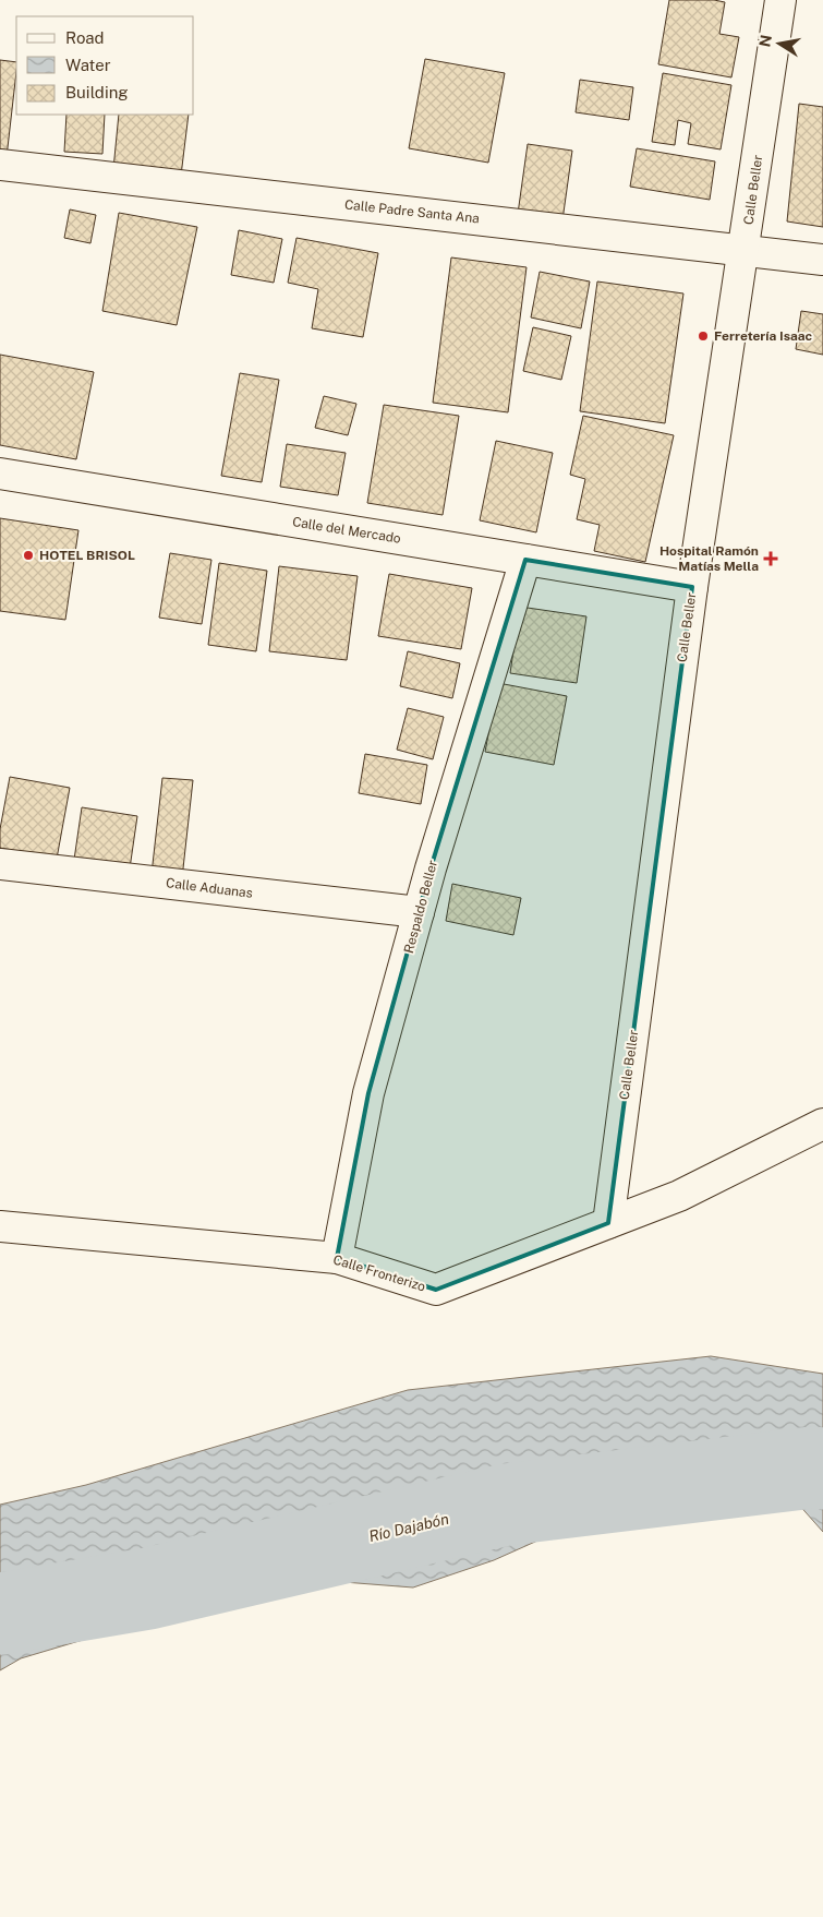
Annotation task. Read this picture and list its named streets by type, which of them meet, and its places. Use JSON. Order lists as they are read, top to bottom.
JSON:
{
  "streets": {
    "street": [
      "Calle Beller",
      "Calle Padre Santa Ana",
      "Calle del Mercado",
      "Calle Aduanas",
      "Respaldo Beller",
      "Calle Fronterizo"
    ]
  },
  "crossings": [
    ["Calle Beller", "Calle Padre Santa Ana"],
    ["Calle Beller", "Calle del Mercado"],
    ["Calle Beller", "Calle Fronterizo"],
    ["Calle del Mercado", "Respaldo Beller"],
    ["Calle Aduanas", "Respaldo Beller"],
    ["Respaldo Beller", "Calle Fronterizo"]
  ],
  "water": ["Río Dajabón"],
  "places": {
    "other": ["Ferretería Isaac", "HOTEL BRISOL"],
    "health": ["Hospital Ramón Matías Mella"]
  },
  "legend": ["Road", "Water", "Building"],
  "north": "left"
}
